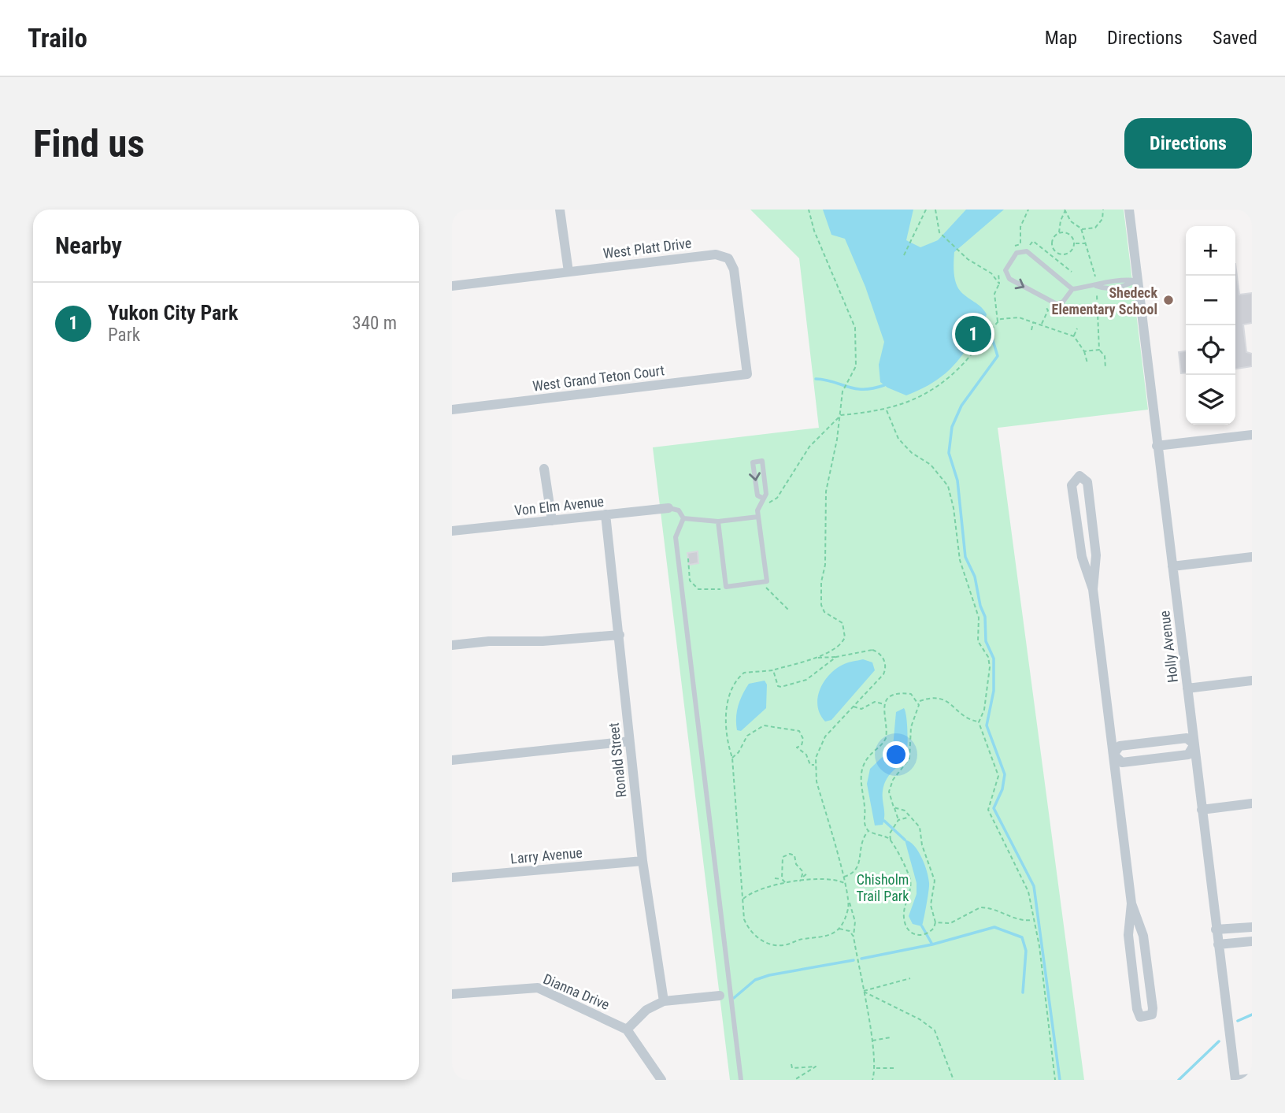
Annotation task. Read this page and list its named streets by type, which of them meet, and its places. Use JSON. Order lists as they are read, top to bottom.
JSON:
{
  "streets": {
    "street": [
      "West Platt Drive",
      "West Grand Teton Court",
      "Von Elm Avenue",
      "Holly Avenue",
      "Ronald Street",
      "Larry Avenue",
      "Dianna Drive"
    ]
  },
  "crossings": [
    ["West Platt Drive", "West Grand Teton Court"],
    ["Von Elm Avenue", "Ronald Street"],
    ["Ronald Street", "Larry Avenue"]
  ],
  "parks": ["Chisholm Trail Park"],
  "places": ["Shedeck Elementary School"],
  "page": {
    "header": "Trailo",
    "nav": ["Map", "Directions", "Saved"],
    "buttons": "Directions",
    "title": "Find us",
    "heading": "Nearby",
    "map_buttons": ["+", "−"],
    "list": [
      {
        "mark": "1",
        "name": "Yukon City Park",
        "note": "Park",
        "value": "340 m"
      }
    ],
    "pins": "1"
  }
}
